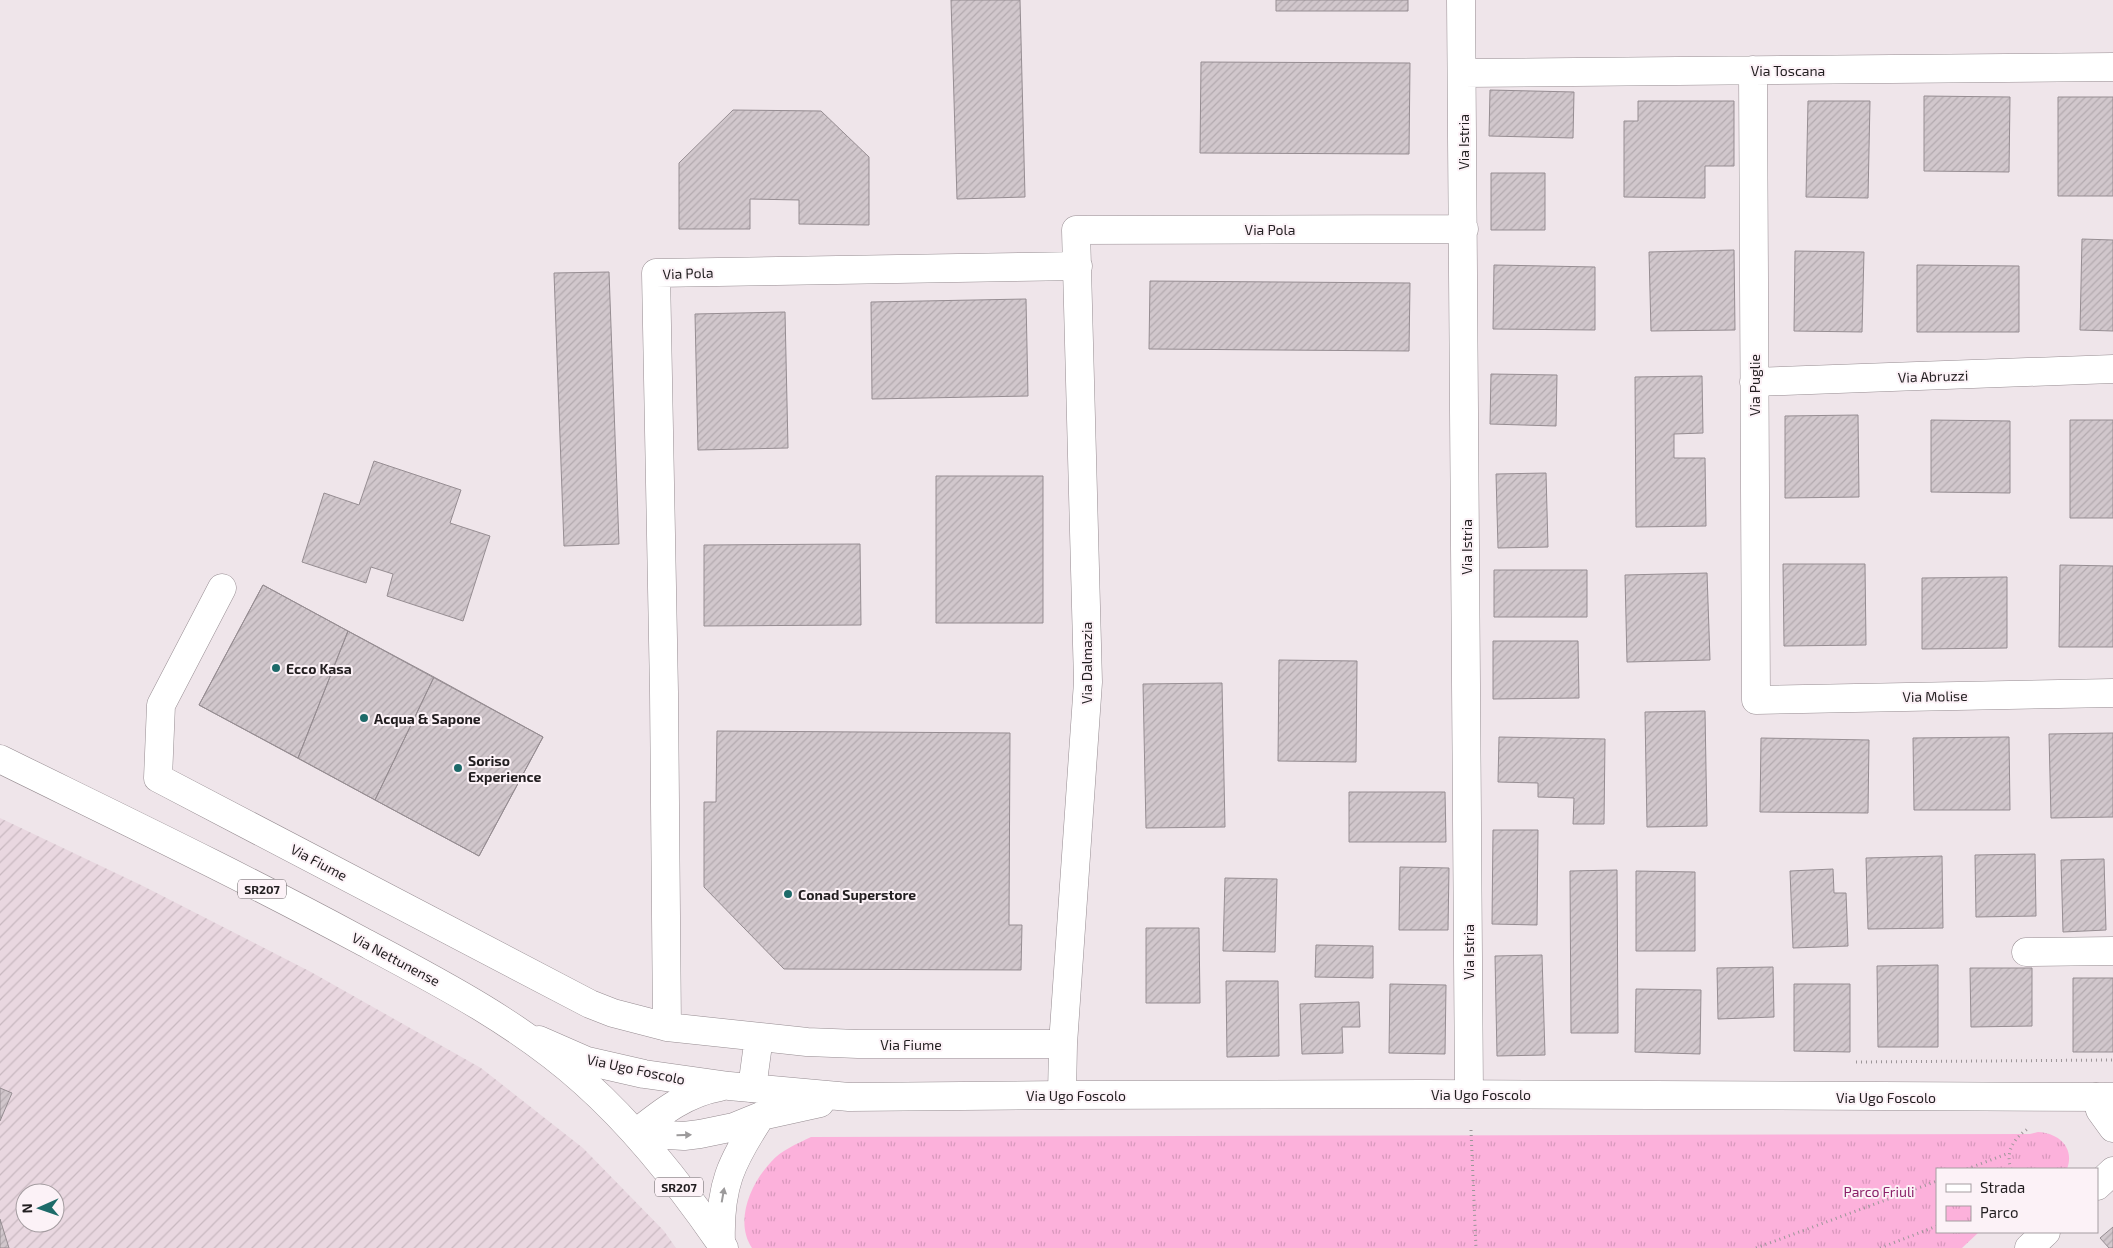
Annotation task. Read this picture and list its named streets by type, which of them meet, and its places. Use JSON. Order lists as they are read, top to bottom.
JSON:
{
  "streets": {
    "street": [
      "Via Toscana",
      "Via Istria",
      "Via Pola",
      "Via Abruzzi",
      "Via Puglie",
      "Via Dalmazia",
      "Via Molise",
      "Via Fiume",
      "SR207",
      "Via Nettunense",
      "Via Ugo Foscolo"
    ]
  },
  "crossings": [
    ["Via Toscana", "Via Istria"],
    ["Via Toscana", "Via Puglie"],
    ["Via Istria", "Via Pola"],
    ["Via Istria", "Via Ugo Foscolo"],
    ["Via Pola", "Via Dalmazia"],
    ["Via Pola", "Via Fiume"],
    ["Via Abruzzi", "Via Puglie"],
    ["Via Puglie", "Via Molise"],
    ["Via Dalmazia", "Via Fiume"],
    ["Via Dalmazia", "Via Ugo Foscolo"],
    ["Via Nettunense", "Via Ugo Foscolo"]
  ],
  "parks": ["Parco Friuli"],
  "places": [
    "Ecco Kasa",
    "Acqua & Sapone",
    "Soriso Experience",
    "Conad Superstore"
  ],
  "legend": ["Strada", "Parco"],
  "north": "left"
}
